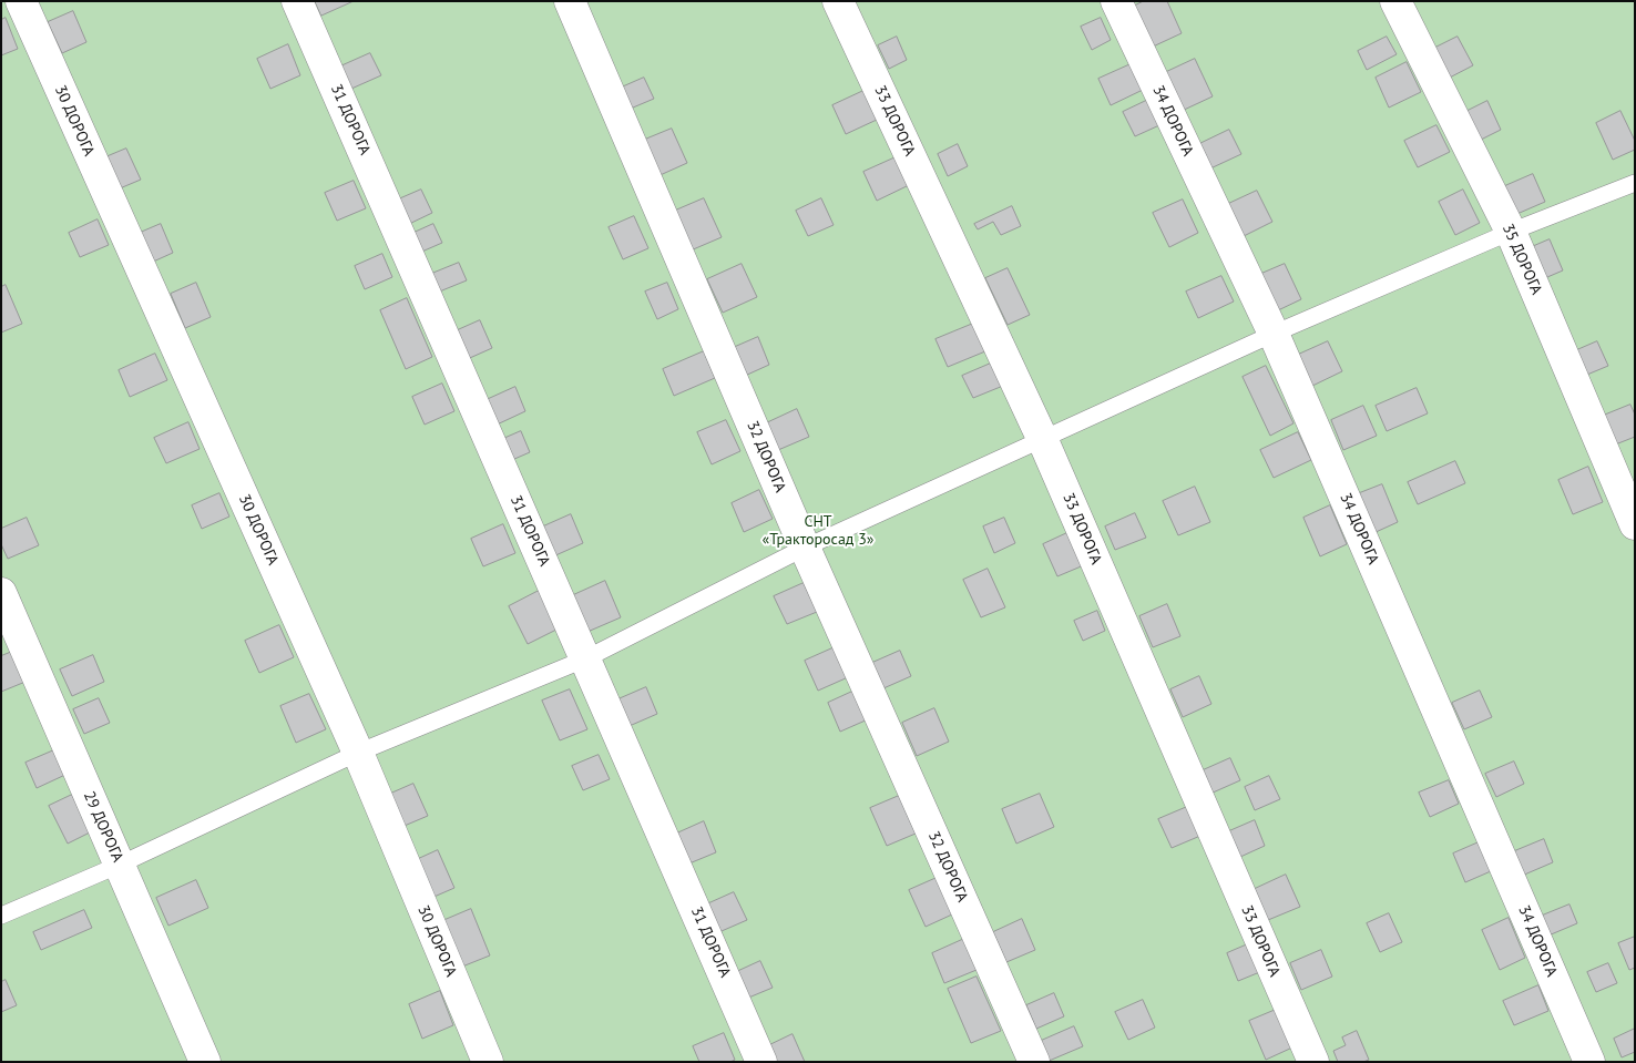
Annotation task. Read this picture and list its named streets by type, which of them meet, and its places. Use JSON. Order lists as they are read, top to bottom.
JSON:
{
  "streets": {
    "street": [
      "31 ДОРОГА",
      "30 ДОРОГА",
      "33 ДОРОГА",
      "34 ДОРОГА",
      "35 ДОРОГА",
      "32 ДОРОГА",
      "29 ДОРОГА"
    ]
  },
  "parks": ["СНТ «Тракторосад 3»"]
}
